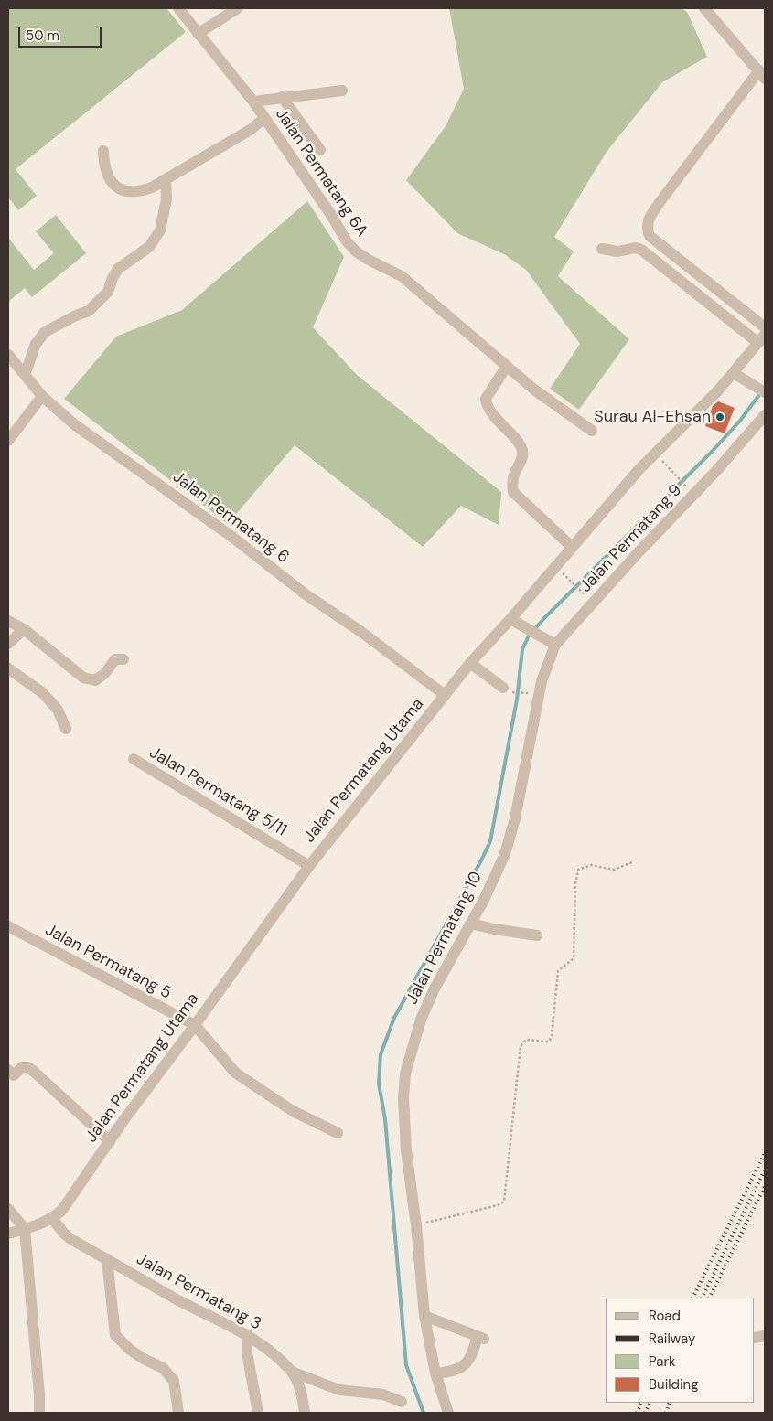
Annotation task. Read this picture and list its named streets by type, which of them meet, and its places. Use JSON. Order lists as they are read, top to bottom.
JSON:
{
  "streets": {
    "street": [
      "Jalan Permatang 6A",
      "Jalan Permatang 6",
      "Jalan Permatang 9",
      "Jalan Permatang Utama",
      "Jalan Permatang 5/11",
      "Jalan Permatang 10",
      "Jalan Permatang 5",
      "Jalan Permatang 3"
    ]
  },
  "crossings": [
    ["Jalan Permatang 6", "Jalan Permatang Utama"],
    ["Jalan Permatang 9", "Jalan Permatang 10"],
    ["Jalan Permatang Utama", "Jalan Permatang 5/11"],
    ["Jalan Permatang Utama", "Jalan Permatang 5"],
    ["Jalan Permatang Utama", "Jalan Permatang 3"]
  ],
  "places": ["Surau Al-Ehsan"],
  "legend": [
    "Road",
    "Railway",
    "Park",
    "Building"
  ],
  "scale_bar": "50 m"
}
